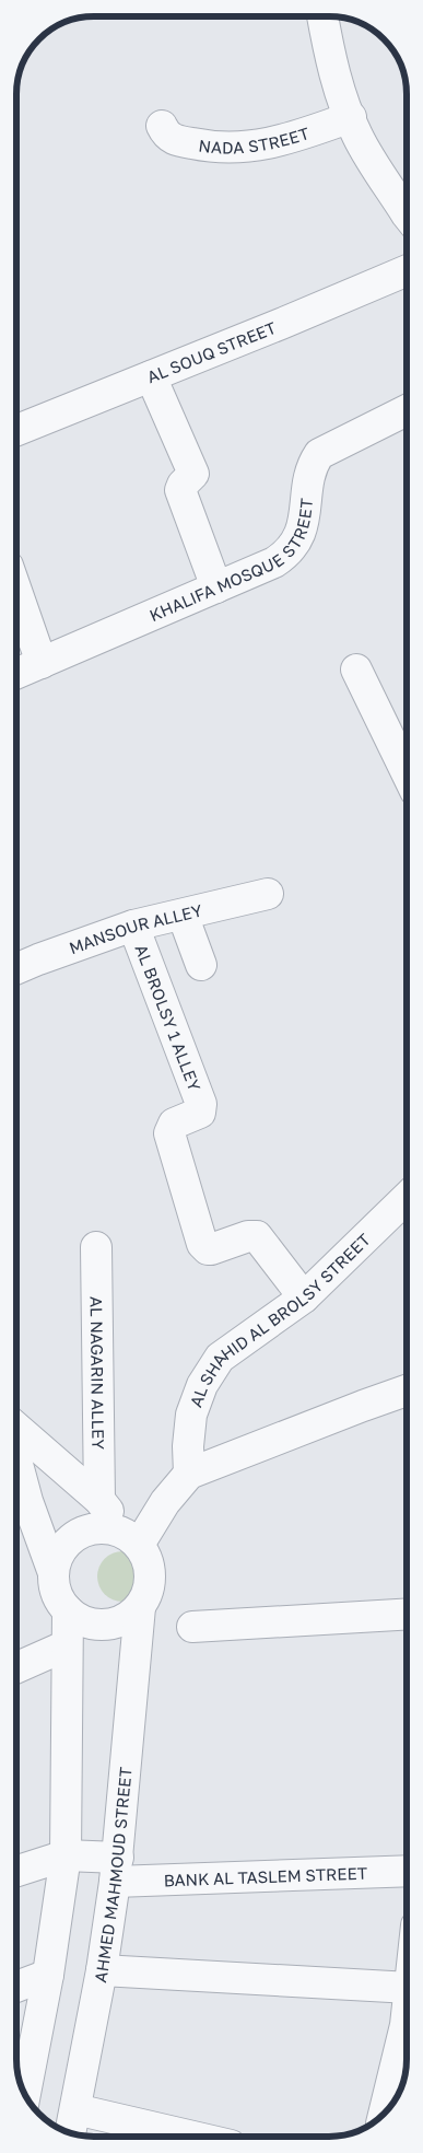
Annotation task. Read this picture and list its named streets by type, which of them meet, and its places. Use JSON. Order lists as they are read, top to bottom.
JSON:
{
  "streets": {
    "street": [
      "NADA STREET",
      "AL SOUQ STREET",
      "KHALIFA MOSQUE STREET",
      "MANSOUR ALLEY",
      "AL BROLSY 1 ALLEY",
      "AL SHAHID AL BROLSY STREET",
      "AL NAGARIN ALLEY",
      "AHMED MAHMOUD STREET",
      "BANK AL TASLEM STREET"
    ]
  },
  "crossings": [
    ["MANSOUR ALLEY", "AL BROLSY 1 ALLEY"],
    ["AL BROLSY 1 ALLEY", "AL SHAHID AL BROLSY STREET"],
    ["AHMED MAHMOUD STREET", "BANK AL TASLEM STREET"]
  ]
}
